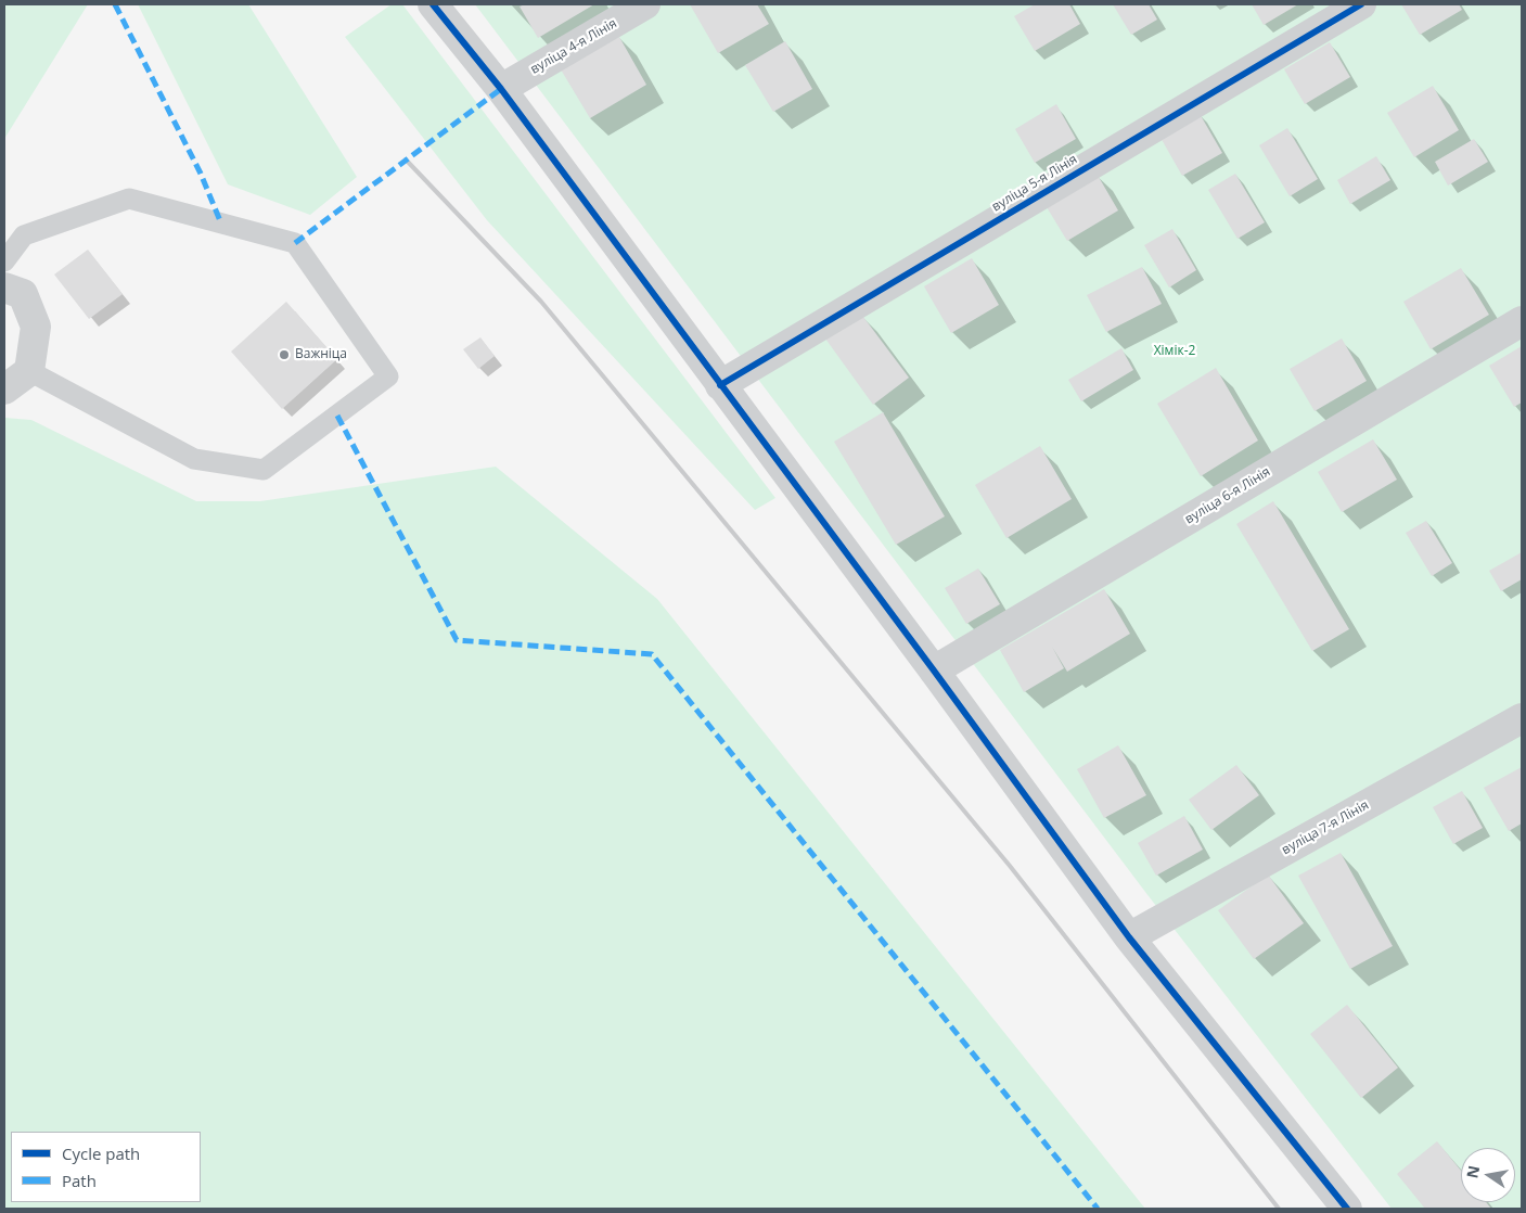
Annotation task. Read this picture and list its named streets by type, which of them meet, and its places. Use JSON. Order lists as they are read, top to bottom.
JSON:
{
  "streets": {
    "street": [
      "вуліца 4-я Лінія",
      "вуліца 5-я Лінія",
      "вуліца 6-я Лінія",
      "вуліца 7-я Лінія"
    ]
  },
  "parks": ["Хімік-2"],
  "places": ["Важніца"],
  "legend": ["Cycle path", "Path"],
  "north": "left"
}
